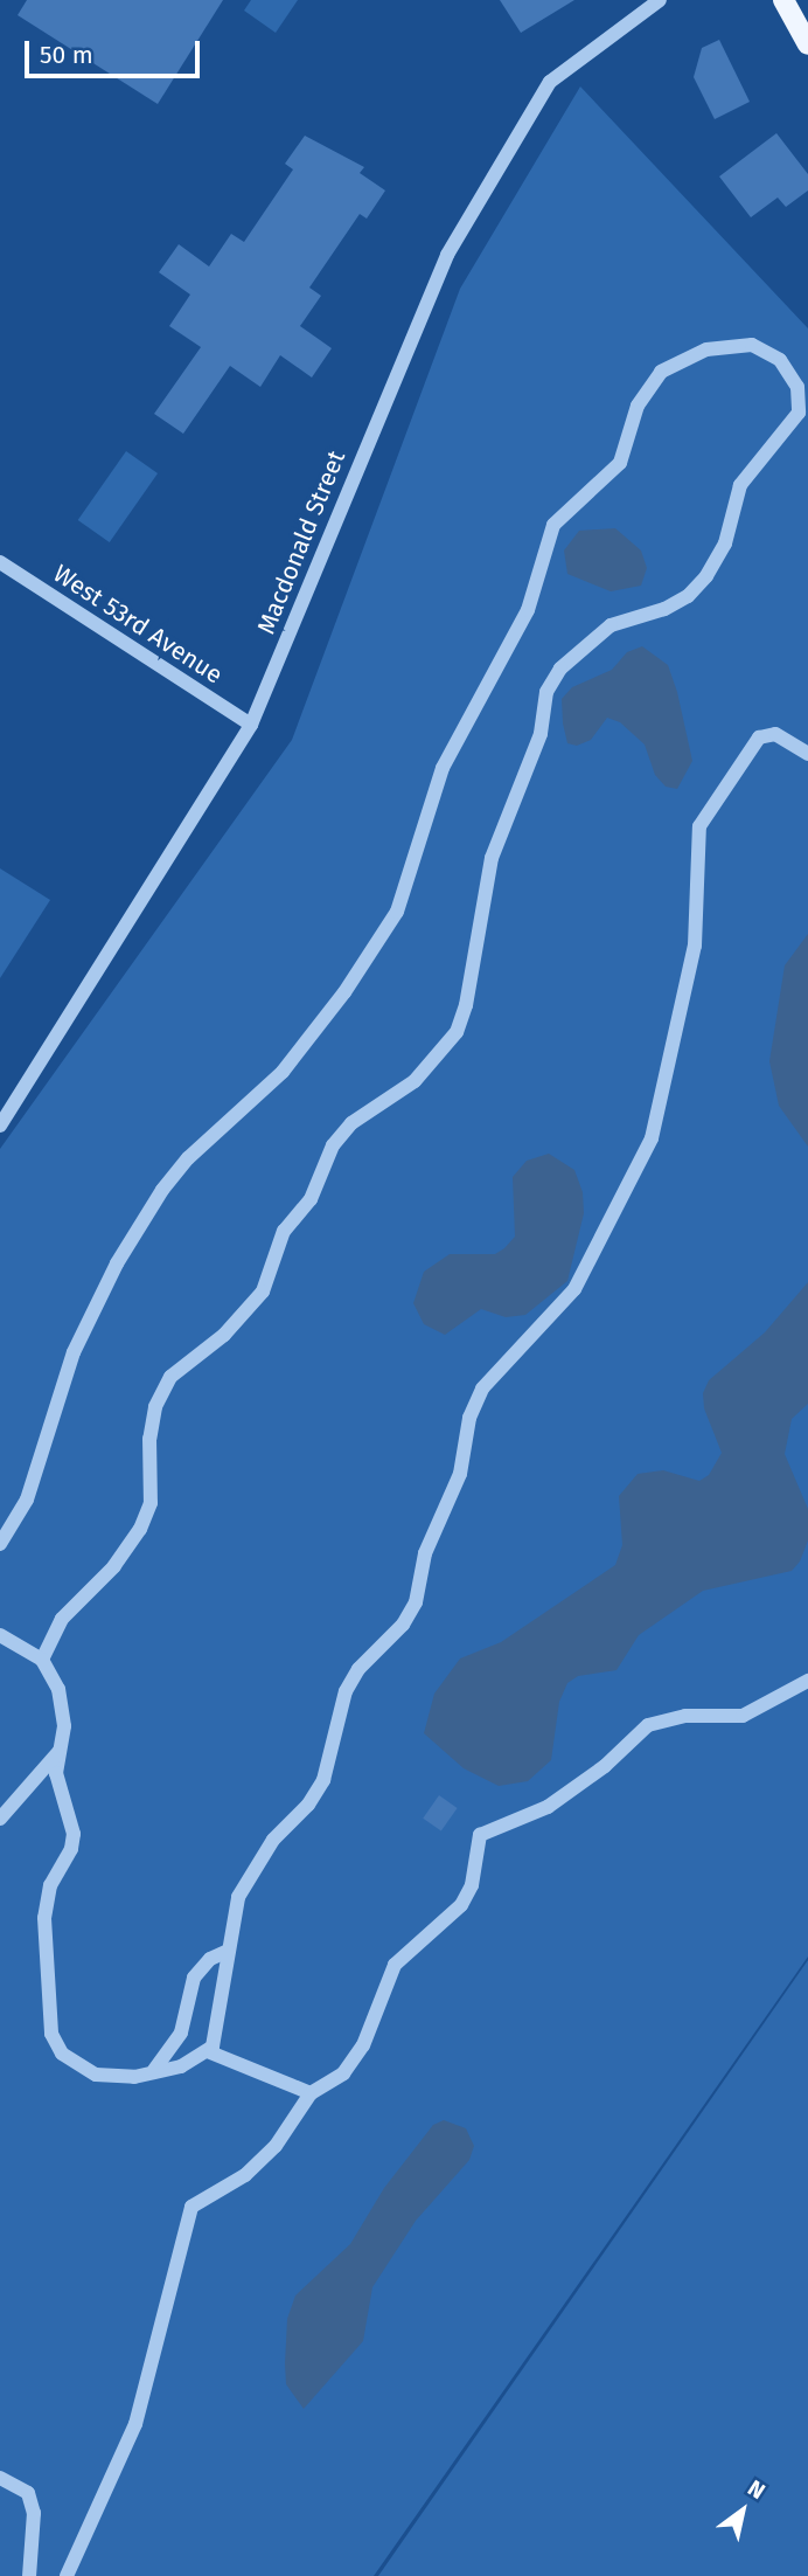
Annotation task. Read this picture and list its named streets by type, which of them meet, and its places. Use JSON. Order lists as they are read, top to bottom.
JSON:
{
  "streets": {
    "street": ["Macdonald Street", "West 53rd Avenue"]
  },
  "crossings": [
    ["Macdonald Street", "West 53rd Avenue"]
  ],
  "scale_bar": "50 m",
  "north": "top right"
}
